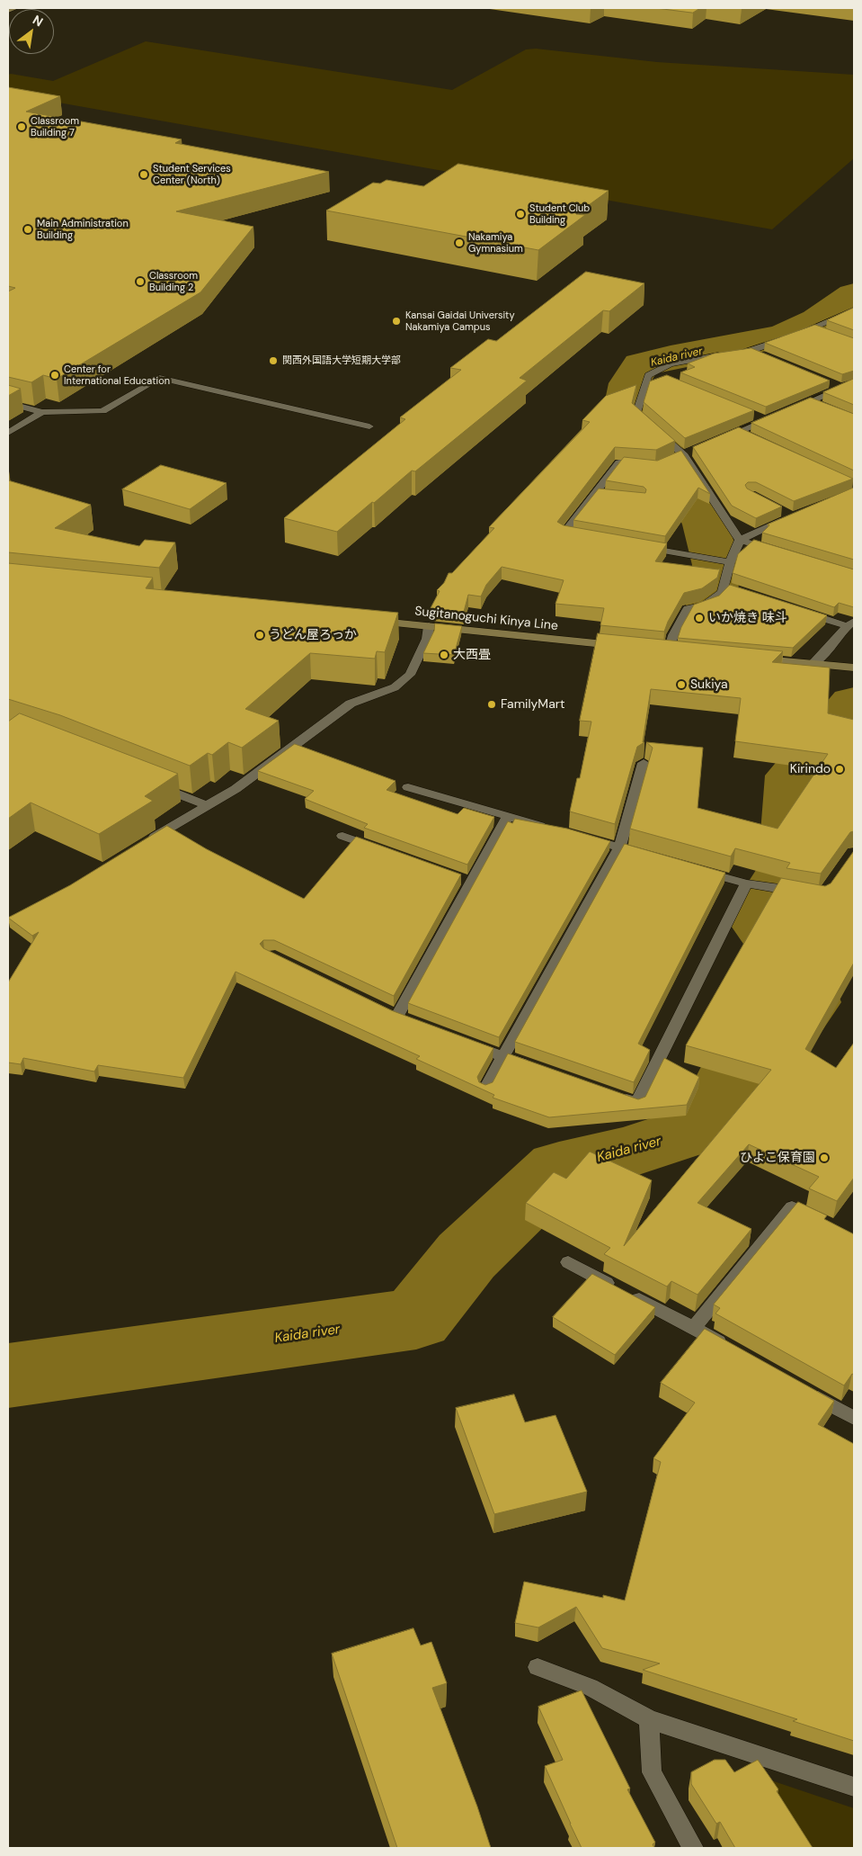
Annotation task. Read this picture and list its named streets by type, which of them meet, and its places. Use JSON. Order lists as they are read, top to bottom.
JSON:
{
  "streets": {
    "main road": ["Sugitanoguchi Kinya Line"]
  },
  "water": ["Kaida river"],
  "places": [
    "Classroom Building 7",
    "Student Services Center (North)",
    "Student Club Building",
    "Main Administration Building",
    "Nakamiya Gymnasium",
    "Classroom Building 2",
    "Kansai Gaidai University Nakamiya Campus",
    "関西外国語大学短期大学部",
    "Center for International Education",
    "いか焼き 味斗",
    "うどん屋ろっか",
    "大西畳",
    "Sukiya",
    "FamilyMart",
    "Kirindo",
    "ひよこ保育園"
  ],
  "north": "top right"
}
